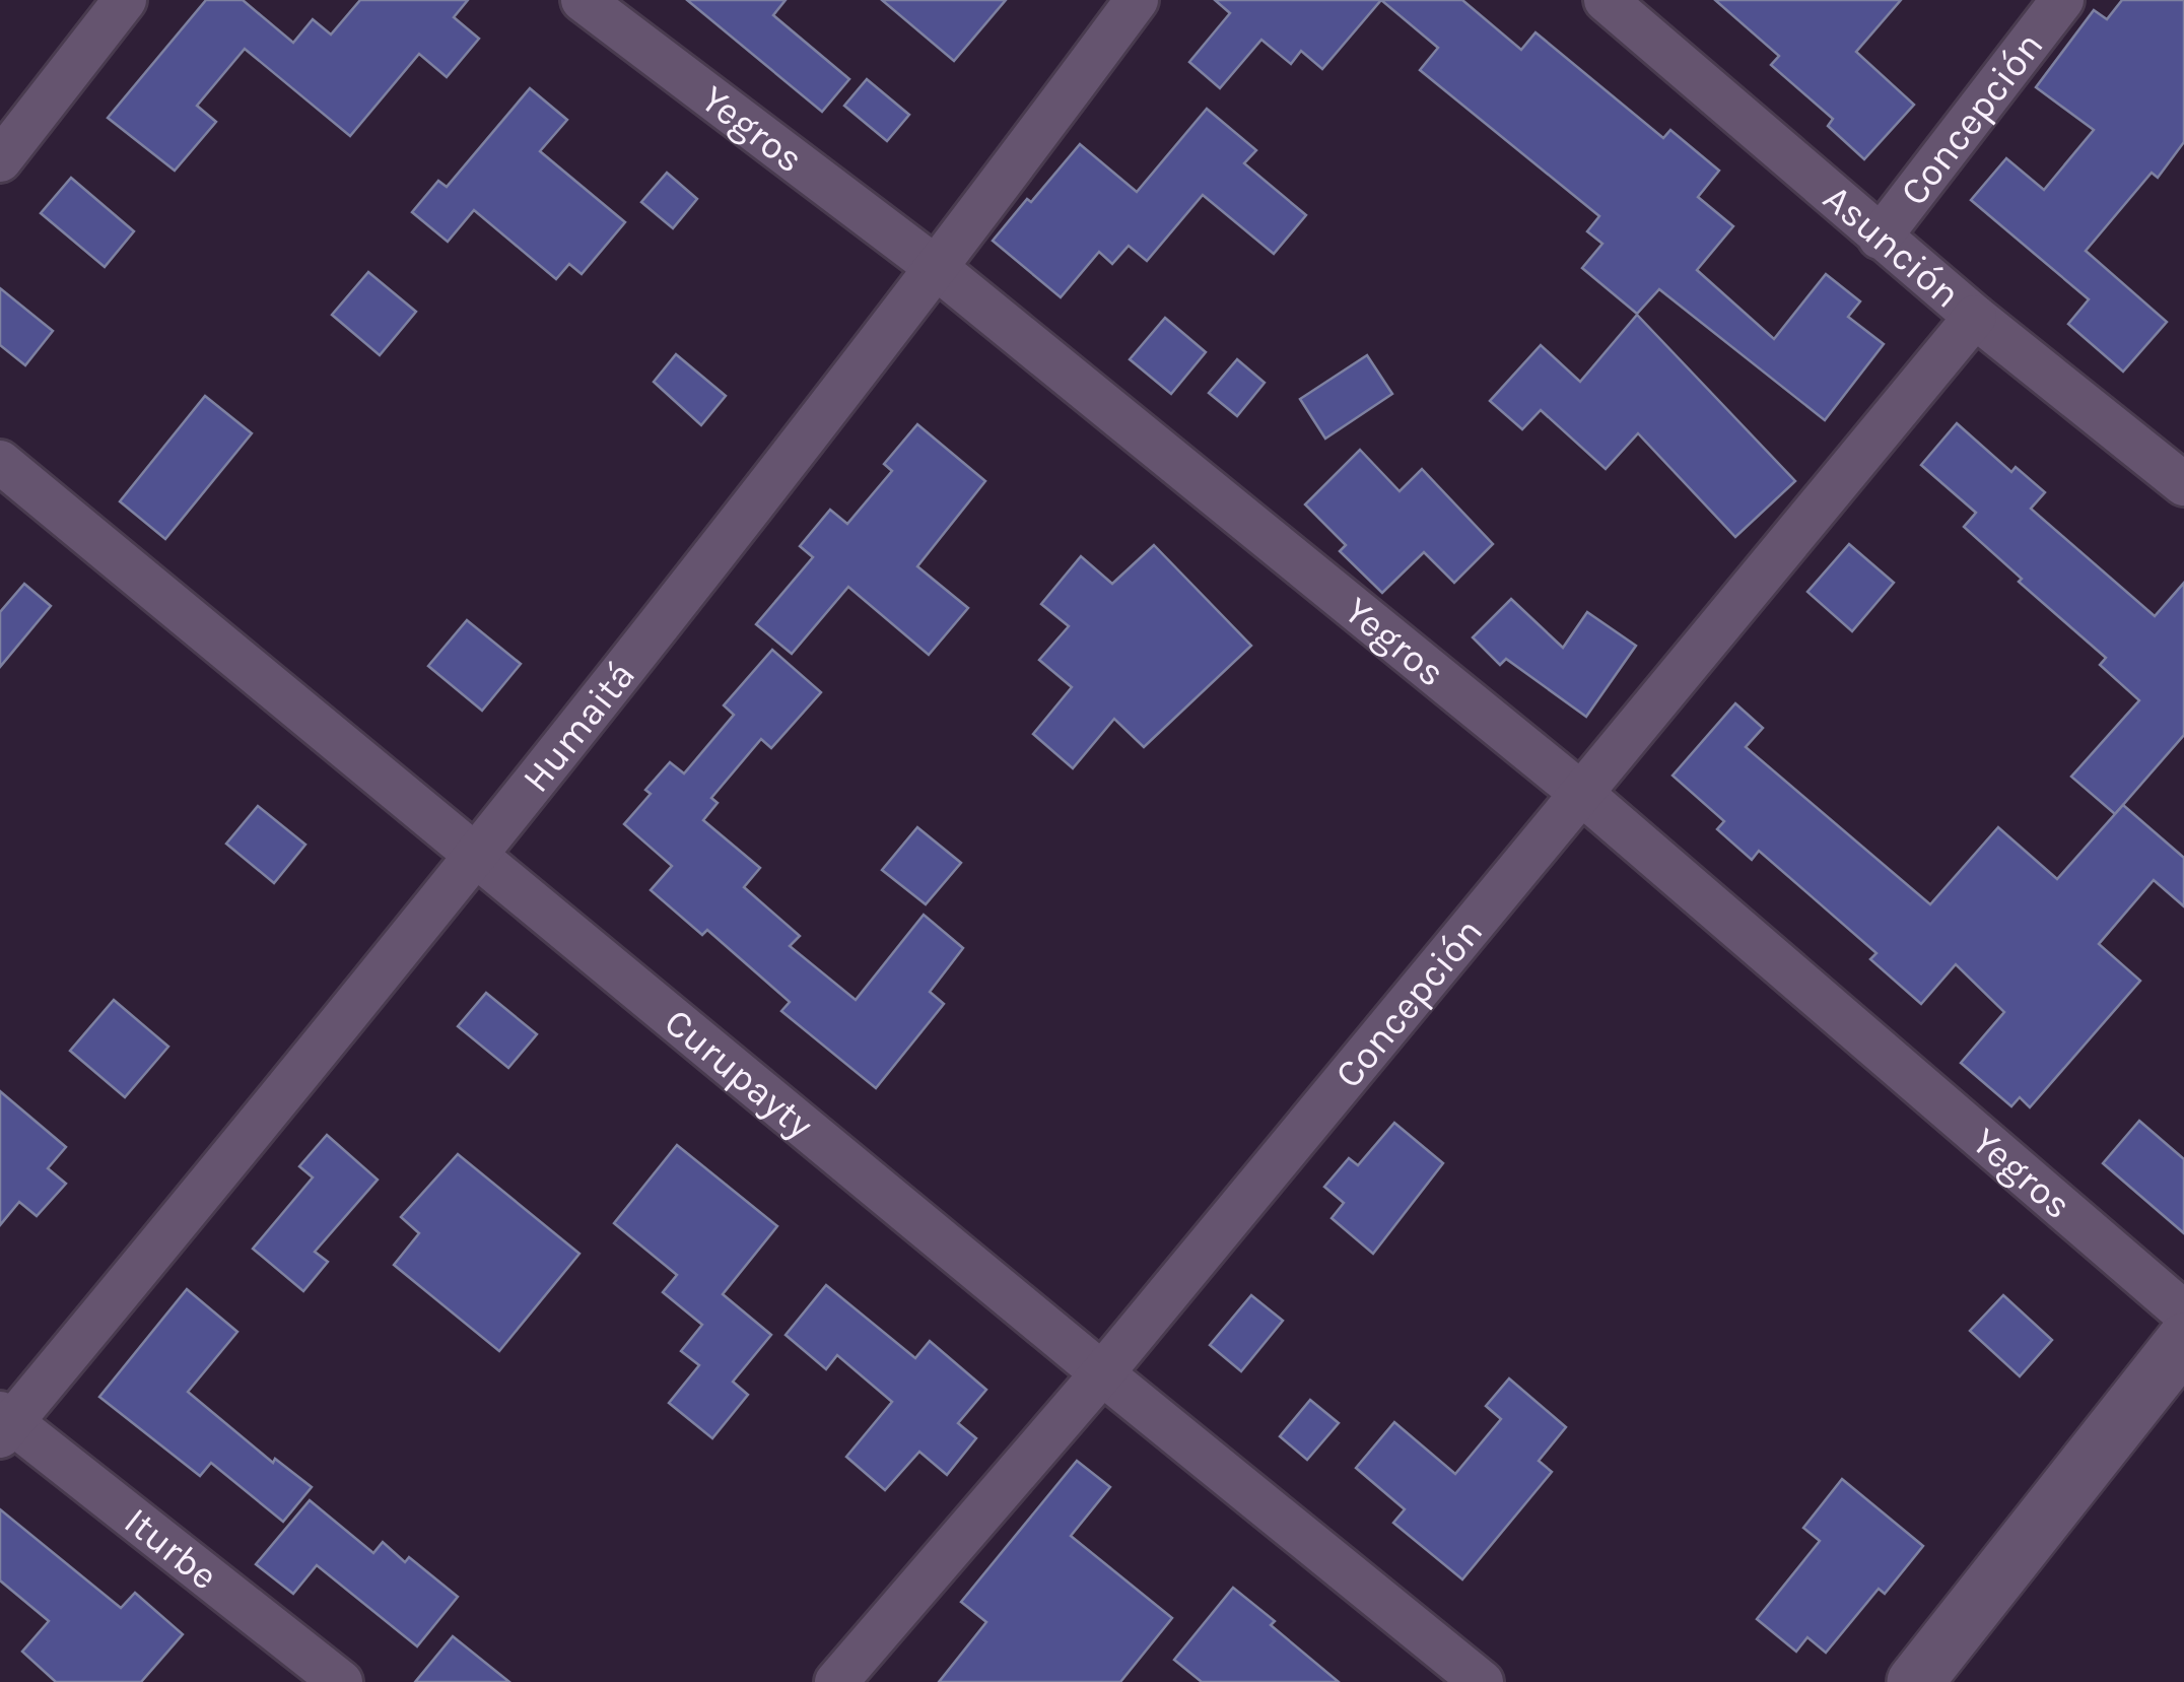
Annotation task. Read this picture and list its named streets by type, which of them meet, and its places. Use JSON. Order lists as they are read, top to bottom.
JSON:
{
  "streets": {
    "street": [
      "Concepción",
      "Yegros",
      "Asunción",
      "Humaitá",
      "Curupayty",
      "Iturbe"
    ]
  },
  "crossings": [
    ["Concepción", "Yegros"],
    ["Concepción", "Asunción"],
    ["Concepción", "Curupayty"],
    ["Yegros", "Humaitá"],
    ["Humaitá", "Curupayty"],
    ["Humaitá", "Iturbe"]
  ]
}
